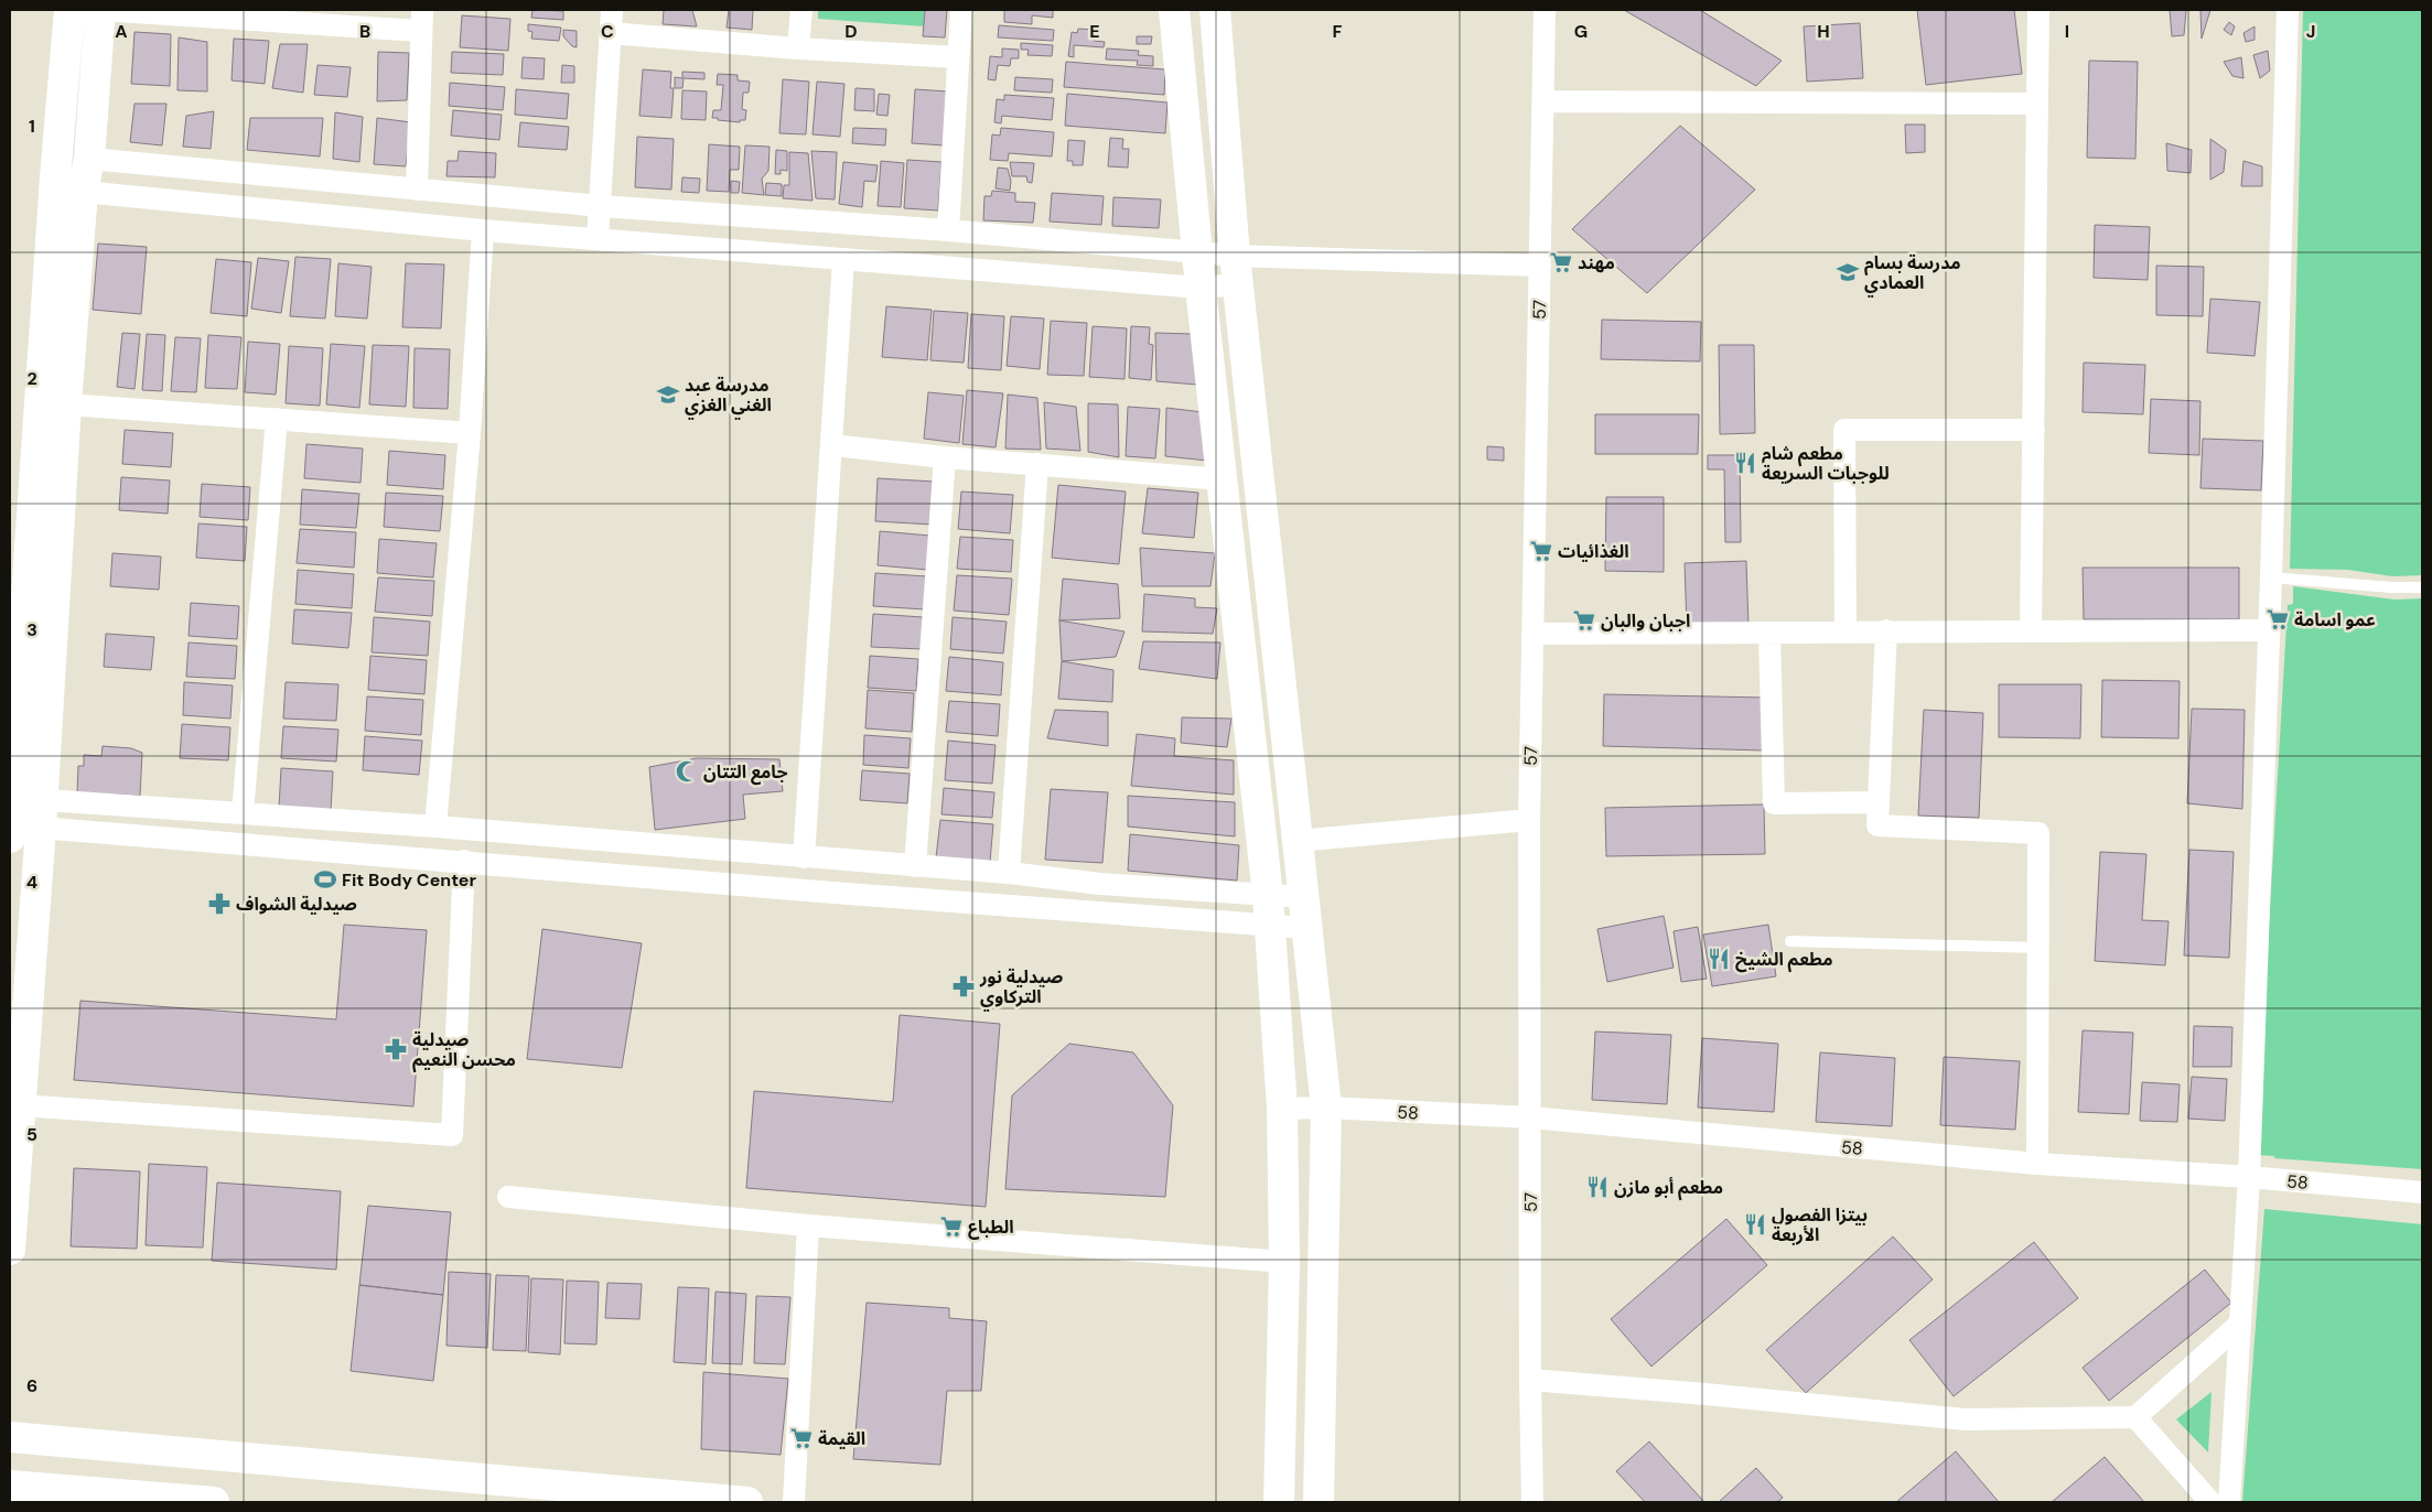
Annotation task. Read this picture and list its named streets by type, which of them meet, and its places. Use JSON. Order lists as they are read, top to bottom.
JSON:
{
  "streets": {
    "street": ["57", "58"]
  },
  "crossings": [
    ["57", "58"]
  ],
  "places": {
    "supermarket": [
      "مهند",
      "الغذائيات",
      "عمو اسامة",
      "اجبان والبان",
      "الطباع",
      "القيمة"
    ],
    "school or university": ["مدرسة بسام العمادي", "مدرسة عبد الغني الغزي"],
    "restaurant": [
      "مطعم شام للوجبات السريعة",
      "مطعم الشيخ",
      "مطعم أبو مازن",
      "بيتزا الفصول الأربعة"
    ],
    "mosque": ["جامع التتان"],
    "sports": ["Fit Body Center"],
    "pharmacy": ["صيدلية الشواف", "صيدلية نور التركاوي", "صيدلية محسن النعيم"]
  },
  "grid": {
    "columns": [
      "A",
      "B",
      "C",
      "D",
      "E",
      "F",
      "G",
      "H",
      "I",
      "J"
    ],
    "rows": [
      "1",
      "2",
      "3",
      "4",
      "5",
      "6"
    ]
  }
}
